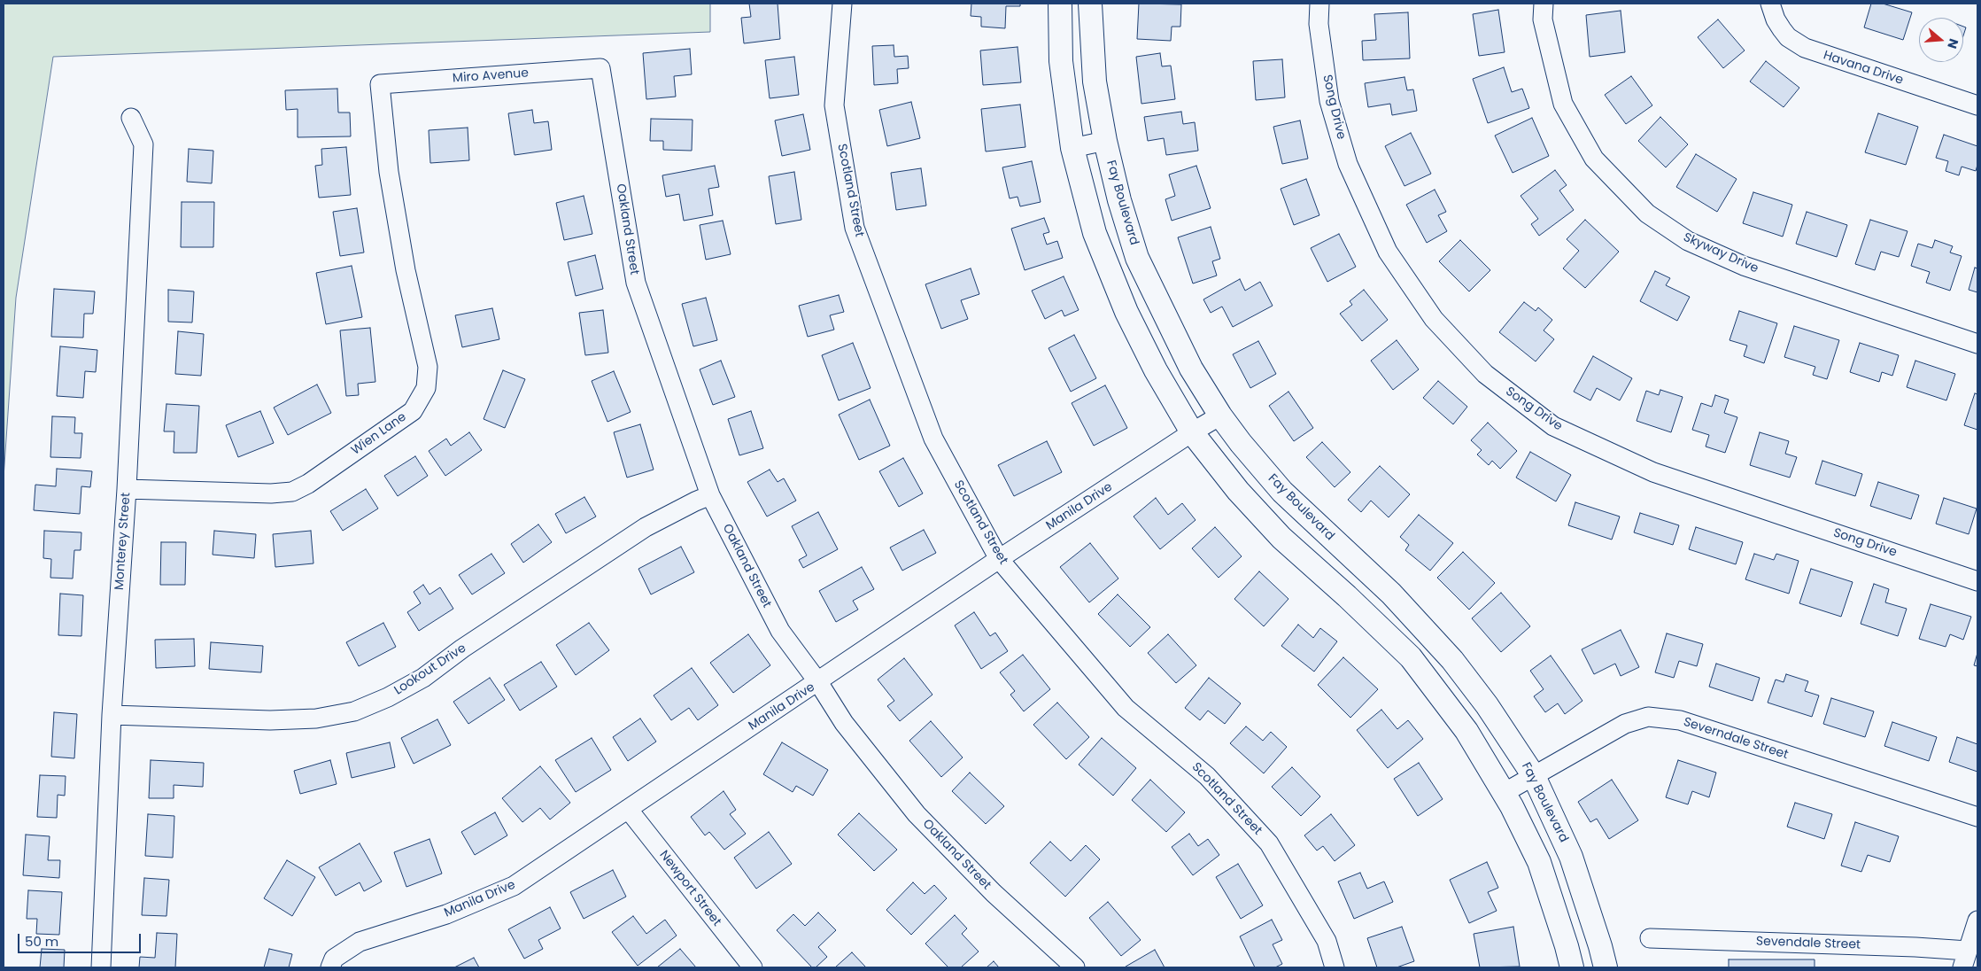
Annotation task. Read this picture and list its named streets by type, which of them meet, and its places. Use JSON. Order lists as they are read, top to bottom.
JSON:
{
  "streets": {
    "main road": ["Fay Boulevard"],
    "street": [
      "Havana Drive",
      "Miro Avenue",
      "Song Drive",
      "Scotland Street",
      "Oakland Street",
      "Skyway Drive",
      "Wien Lane",
      "Manila Drive",
      "Monterey Street",
      "Lookout Drive",
      "Severndale Street",
      "Newport Street",
      "Sevendale Street"
    ]
  },
  "crossings": [
    ["Miro Avenue", "Oakland Street"],
    ["Miro Avenue", "Wien Lane"],
    ["Scotland Street", "Manila Drive"],
    ["Fay Boulevard", "Manila Drive"],
    ["Fay Boulevard", "Severndale Street"],
    ["Oakland Street", "Manila Drive"],
    ["Oakland Street", "Lookout Drive"],
    ["Wien Lane", "Monterey Street"],
    ["Manila Drive", "Newport Street"],
    ["Monterey Street", "Lookout Drive"]
  ],
  "scale_bar": "50 m",
  "north": "right"
}
